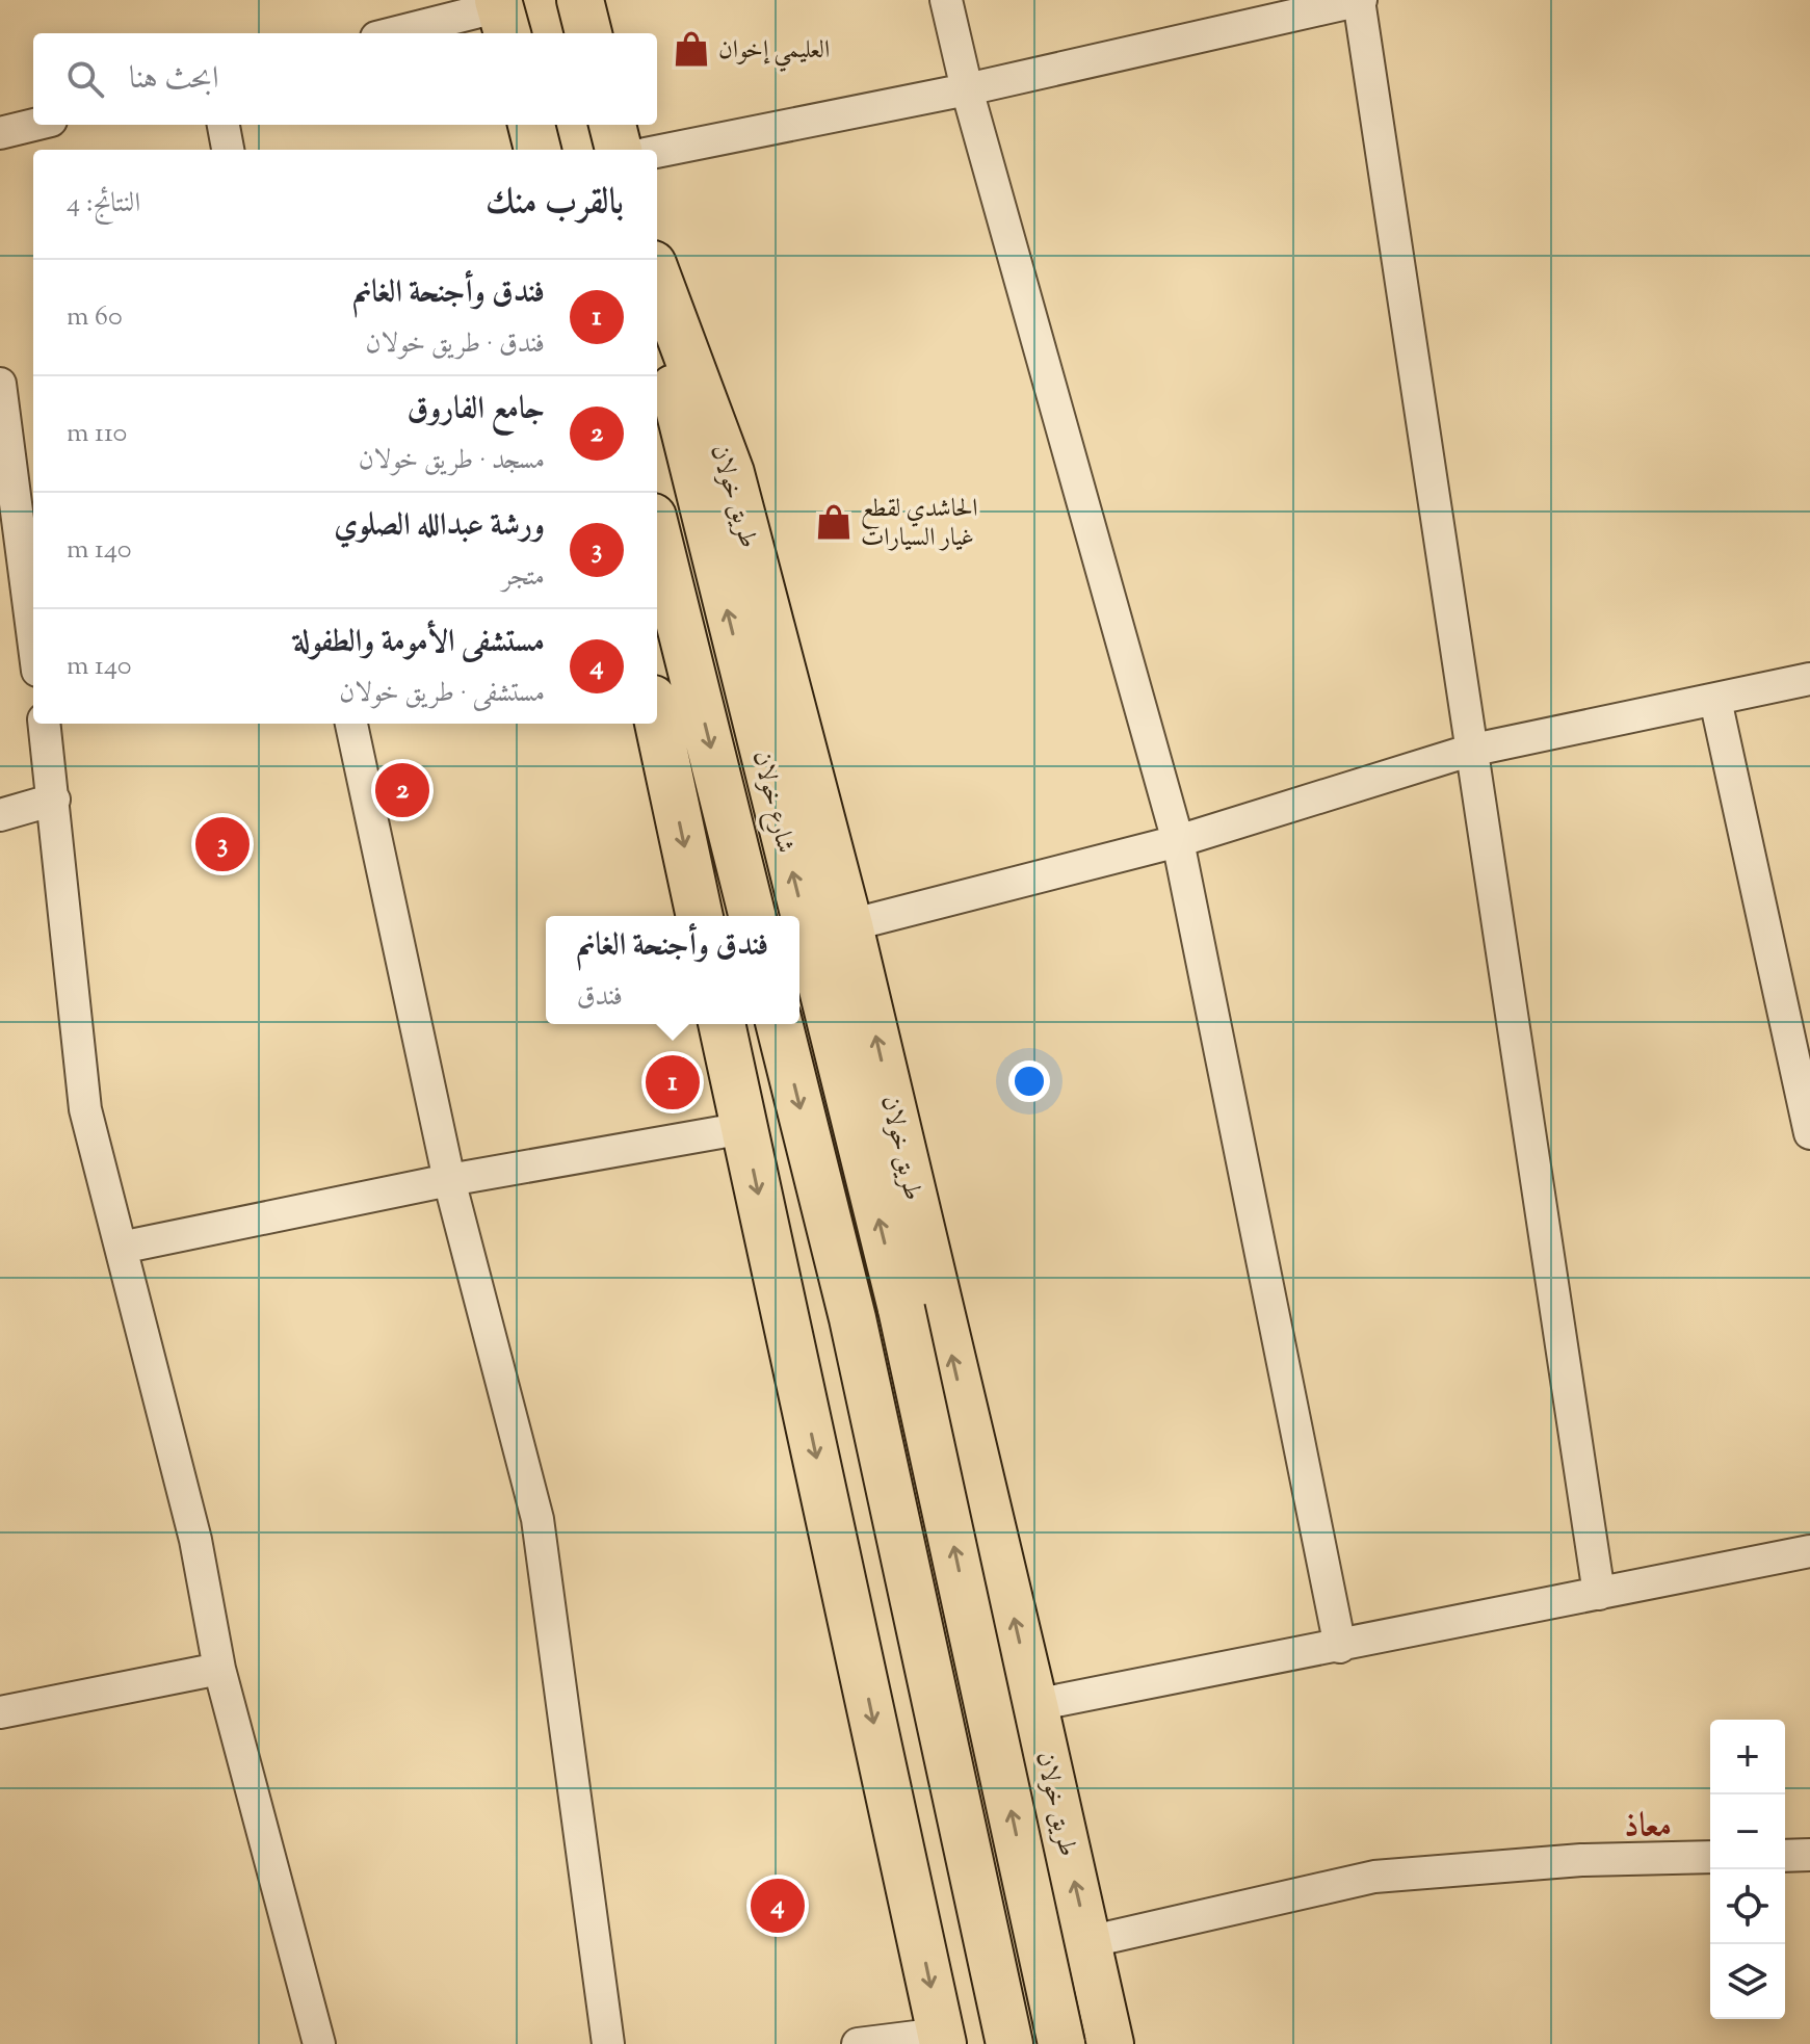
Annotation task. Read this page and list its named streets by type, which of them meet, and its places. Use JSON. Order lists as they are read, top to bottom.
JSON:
{
  "streets": {
    "main road": ["طريق خولان", "شارع خولان"]
  },
  "crossings": [
    ["طريق خولان", "شارع خولان"]
  ],
  "districts": ["معاذ"],
  "places": {
    "shop": ["العليمي إخوان", "الحاشدي لقطع غيار السيارات"]
  },
  "page": {
    "search": "ابحث هنا",
    "heading": ["بالقرب منك", "النتائج: 4"],
    "list": [
      {
        "mark": "1",
        "name": "فندق وأجنحة الغانم",
        "note": "فندق · طريق خولان",
        "value": "60 m"
      },
      {
        "mark": "2",
        "name": "جامع الفاروق",
        "note": "مسجد · طريق خولان",
        "value": "110 m"
      },
      {
        "mark": "3",
        "name": "ورشة عبدالله الصلوي",
        "note": "متجر",
        "value": "140 m"
      },
      {
        "mark": "4",
        "name": "مستشفى الأمومة والطفولة",
        "note": "مستشفى · طريق خولان",
        "value": "140 m"
      }
    ],
    "pins": [
      "2",
      "3",
      "1",
      "4"
    ],
    "popup": ["فندق وأجنحة الغانم", "فندق"],
    "map_buttons": ["+", "−"]
  }
}
